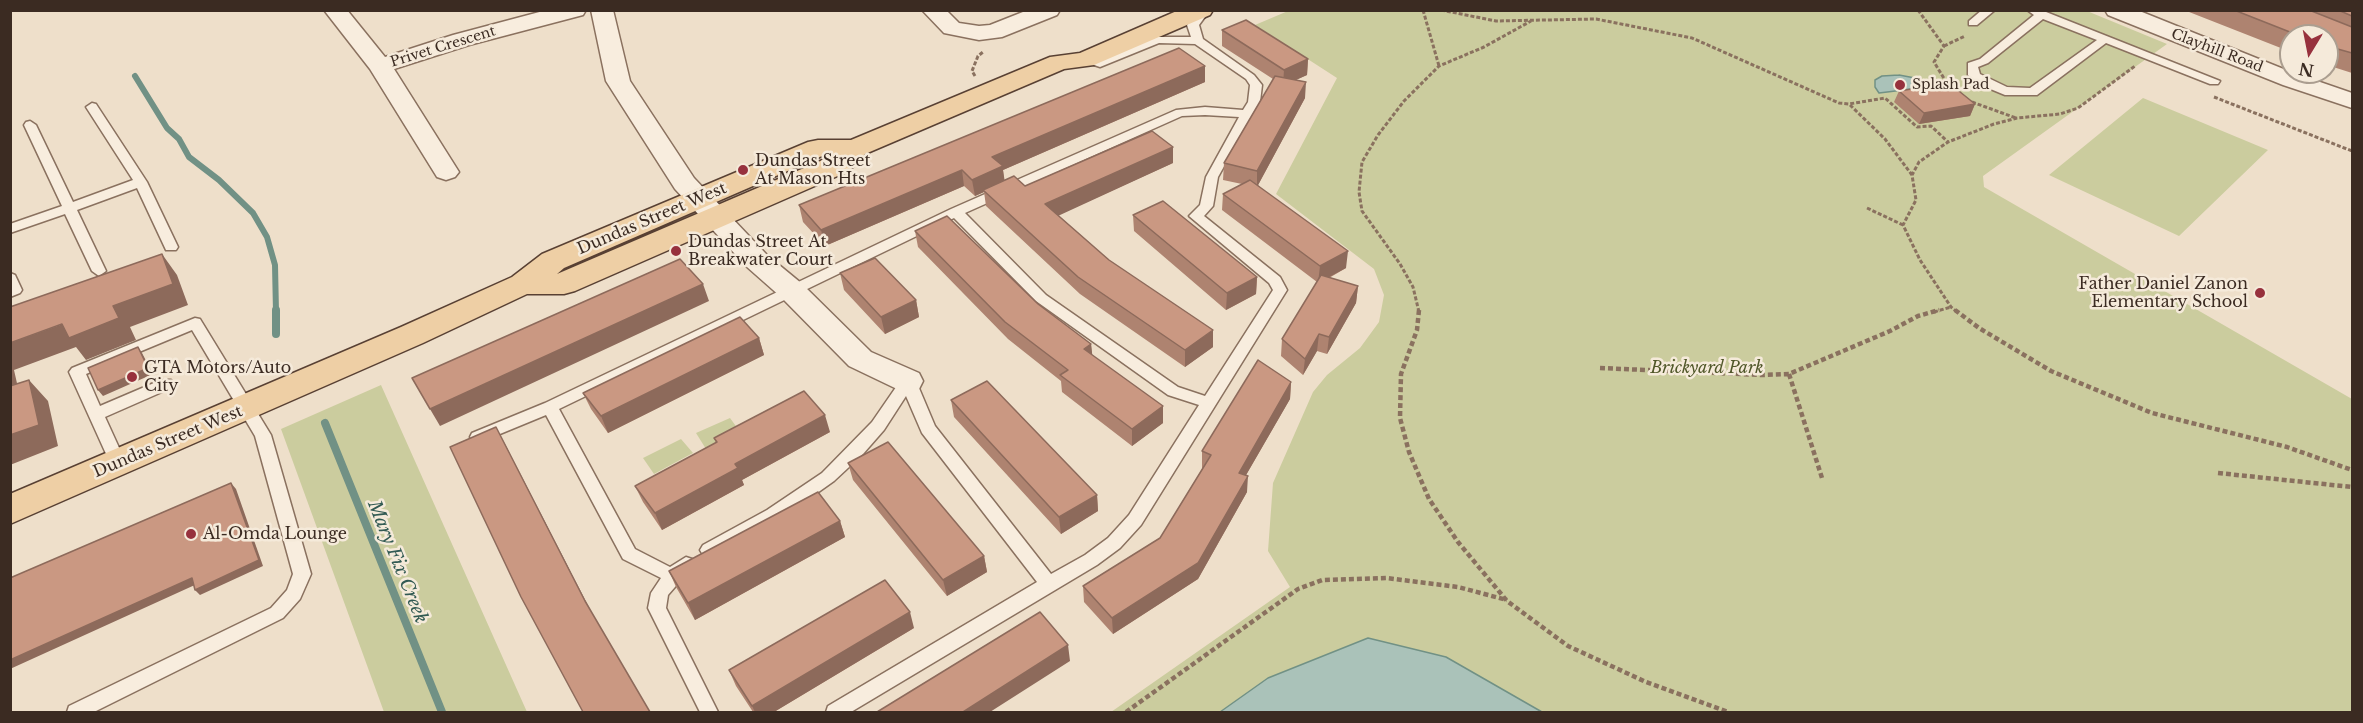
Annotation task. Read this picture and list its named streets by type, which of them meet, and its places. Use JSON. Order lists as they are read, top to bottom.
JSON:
{
  "streets": {
    "main road": ["Dundas Street West"],
    "street": ["Privet Crescent", "Clayhill Road"]
  },
  "water": ["Mary Fix Creek"],
  "parks": ["Brickyard Park"],
  "places": [
    "Splash Pad",
    "Dundas Street At Mason Hts",
    "Dundas Street At Breakwater Court",
    "Father Daniel Zanon Elementary School",
    "GTA Motors/Auto City",
    "Al-Omda Lounge"
  ],
  "north": "bottom"
}
